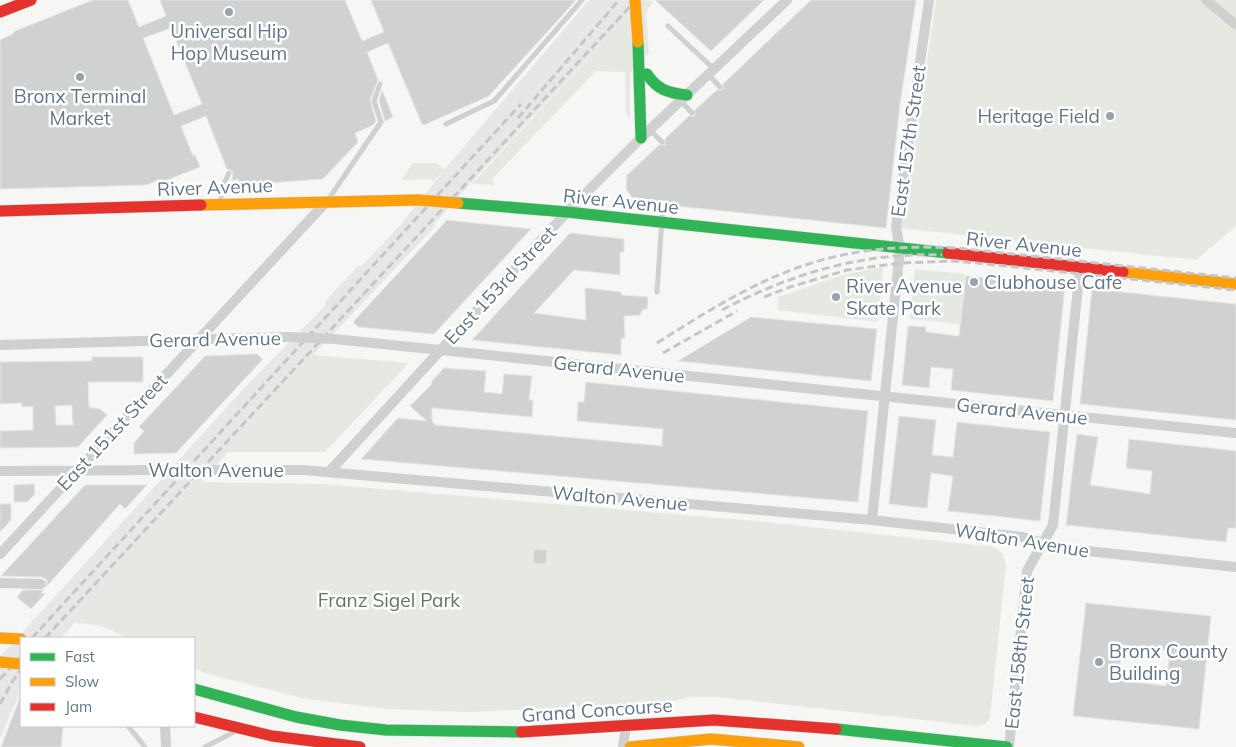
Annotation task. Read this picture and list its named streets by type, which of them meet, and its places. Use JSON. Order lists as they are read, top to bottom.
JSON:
{
  "streets": {
    "main road": ["River Avenue", "Grand Concourse"],
    "street": [
      "East 157th Street",
      "East 153rd Street",
      "Gerard Avenue",
      "East 151st Street",
      "Walton Avenue",
      "East 158th Street"
    ]
  },
  "crossings": [
    ["East 157th Street", "River Avenue"],
    ["East 157th Street", "Gerard Avenue"],
    ["East 157th Street", "Walton Avenue"],
    ["River Avenue", "East 153rd Street"],
    ["River Avenue", "East 151st Street"],
    ["River Avenue", "East 158th Street"],
    ["East 153rd Street", "Gerard Avenue"],
    ["East 153rd Street", "Walton Avenue"],
    ["Gerard Avenue", "East 151st Street"],
    ["Gerard Avenue", "East 158th Street"],
    ["East 151st Street", "Walton Avenue"],
    ["Walton Avenue", "East 158th Street"],
    ["East 158th Street", "Grand Concourse"]
  ],
  "parks": ["Franz Sigel Park"],
  "places": [
    "Universal Hip Hop Museum",
    "Bronx Terminal Market",
    "Heritage Field",
    "Clubhouse Cafe",
    "River Avenue Skate Park",
    "Bronx County Building"
  ],
  "legend": ["Fast", "Slow", "Jam"]
}
